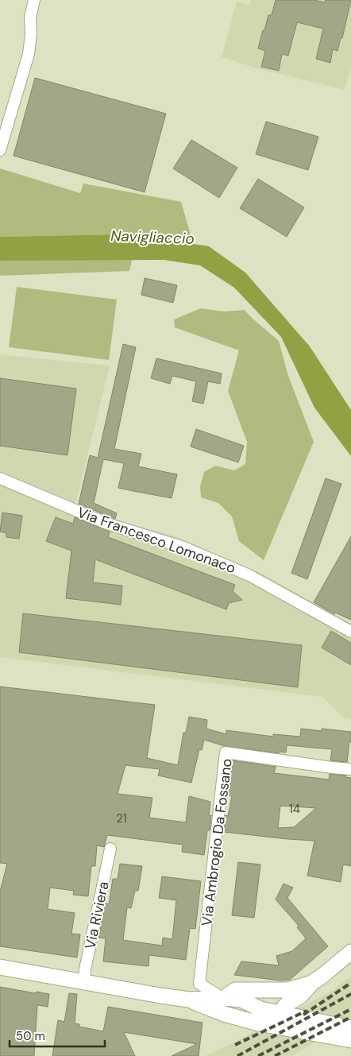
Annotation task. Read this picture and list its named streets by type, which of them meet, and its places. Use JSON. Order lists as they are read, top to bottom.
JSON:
{
  "streets": {
    "street": ["Via Francesco Lomonaco", "Via Ambrogio Da Fossano", "Via Riviera"]
  },
  "water": ["Navigliaccio"],
  "house_numbers": ["14", "21"],
  "scale_bar": "50 m"
}
